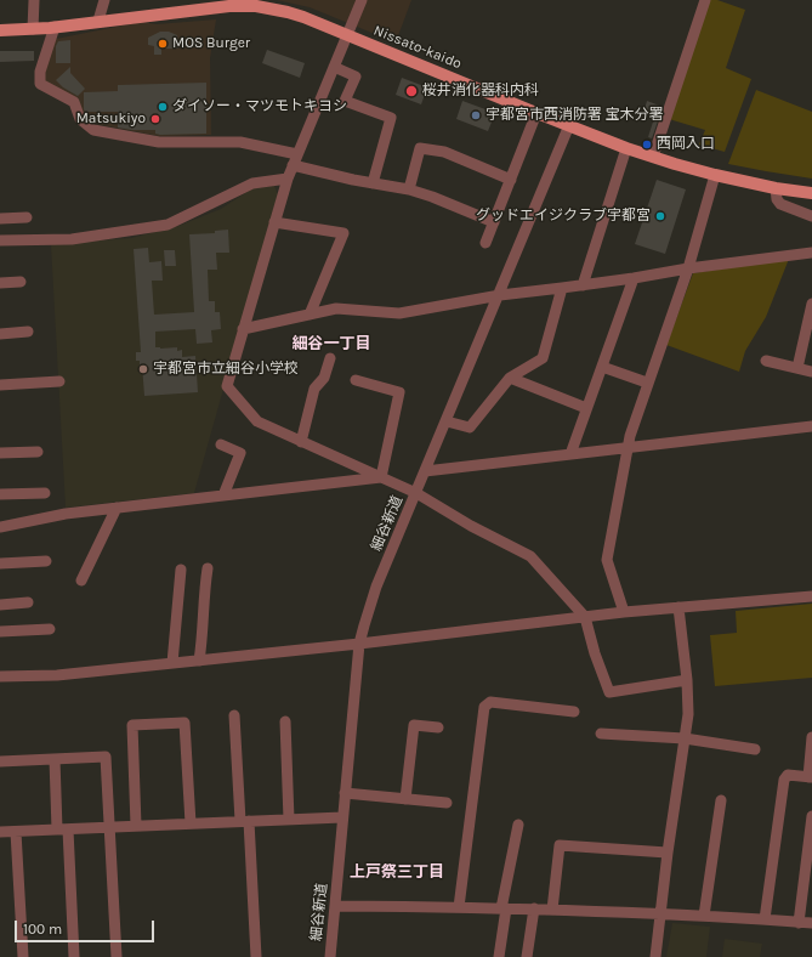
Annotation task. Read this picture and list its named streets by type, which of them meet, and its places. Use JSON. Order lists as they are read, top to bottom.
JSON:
{
  "streets": {
    "main road": ["Nissato-kaido"],
    "street": ["細谷新道"]
  },
  "crossings": [
    ["Nissato-kaido", "細谷新道"]
  ],
  "districts": ["細谷一丁目", "上戸祭三丁目"],
  "places": [
    "MOS Burger",
    "桜井消化器科内科",
    "ダイソー・マツモトキヨシ",
    "宇都宮市西消防署 宝木分署",
    "Matsukiyo",
    "西岡入口",
    "グッドエイジクラブ宇都宮",
    "宇都宮市立細谷小学校"
  ],
  "scale_bar": "100 m"
}
